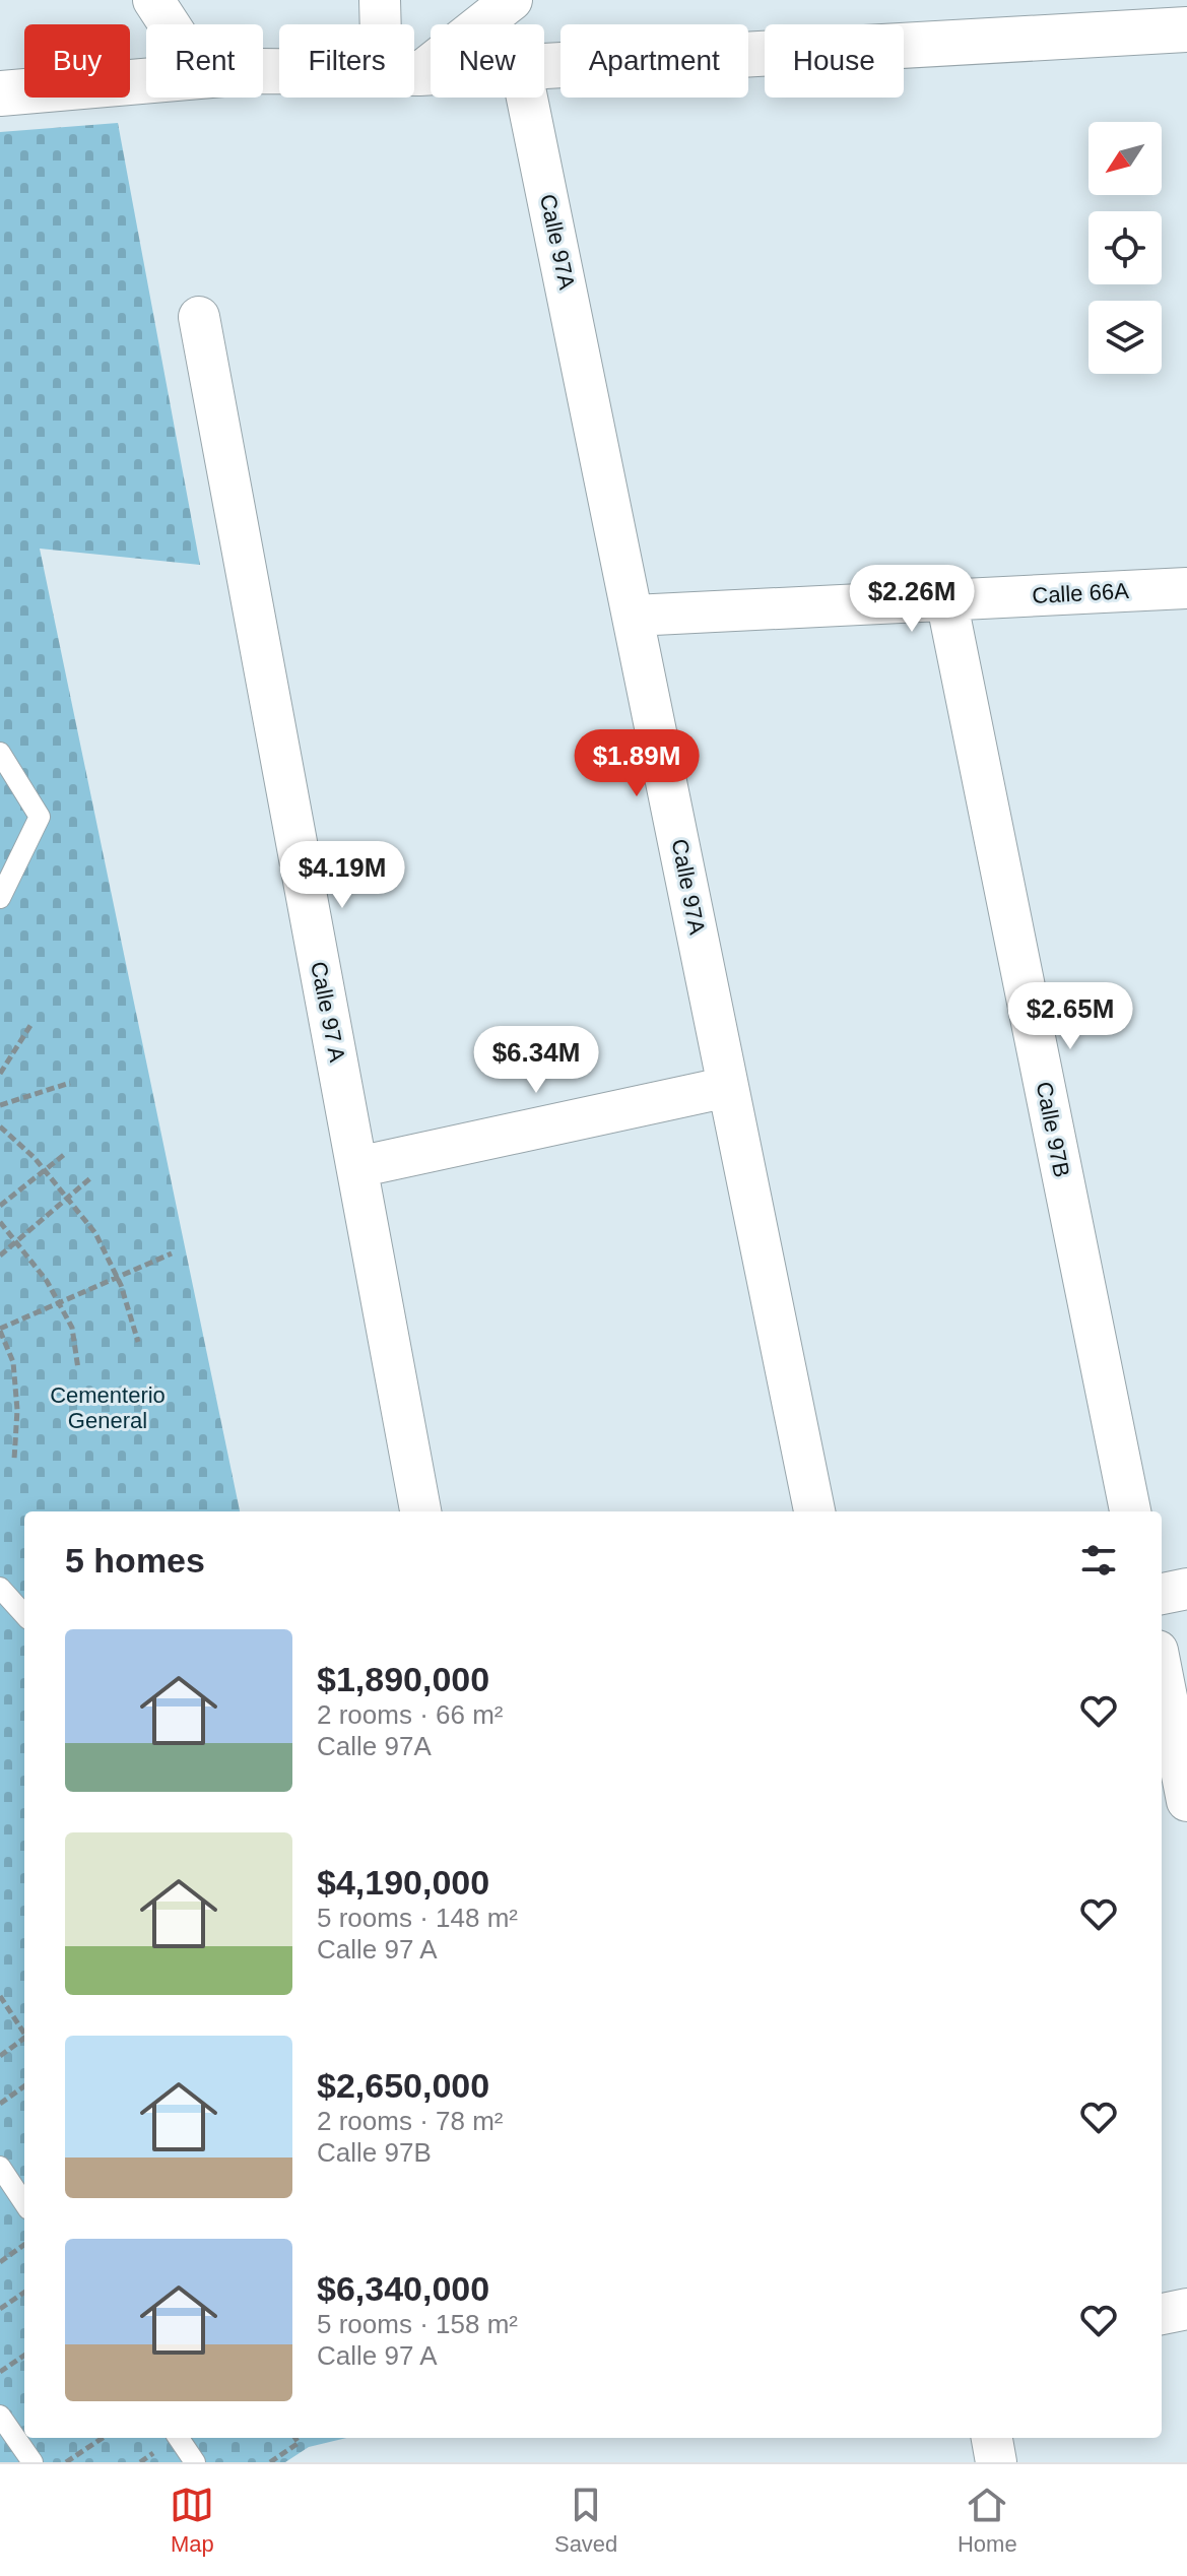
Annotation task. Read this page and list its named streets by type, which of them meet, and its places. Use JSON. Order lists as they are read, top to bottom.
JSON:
{
  "streets": {
    "street": [
      "Calle 97A",
      "Calle 66A",
      "Calle 97 A",
      "Calle 97B"
    ]
  },
  "crossings": [
    ["Calle 97A", "Calle 66A"],
    ["Calle 66A", "Calle 97B"]
  ],
  "parks": ["Cementerio General"],
  "north": "bottom left",
  "page": {
    "chip": [
      "Buy",
      "Rent",
      "Filters",
      "New",
      "Apartment",
      "House"
    ],
    "price": [
      "$2.26M",
      "$1.89M",
      "$4.19M",
      "$2.65M",
      "$6.34M"
    ],
    "heading": "5 homes",
    "list": [
      {
        "name": "$1,890,000",
        "note": "2 rooms · 66 m² · Calle 97A"
      },
      {
        "name": "$4,190,000",
        "note": "5 rooms · 148 m² · Calle 97 A"
      },
      {
        "name": "$2,650,000",
        "note": "2 rooms · 78 m² · Calle 97B"
      },
      {
        "name": "$6,340,000",
        "note": "5 rooms · 158 m² · Calle 97 A"
      }
    ],
    "tabs": ["Map", "Saved", "Home"]
  }
}
